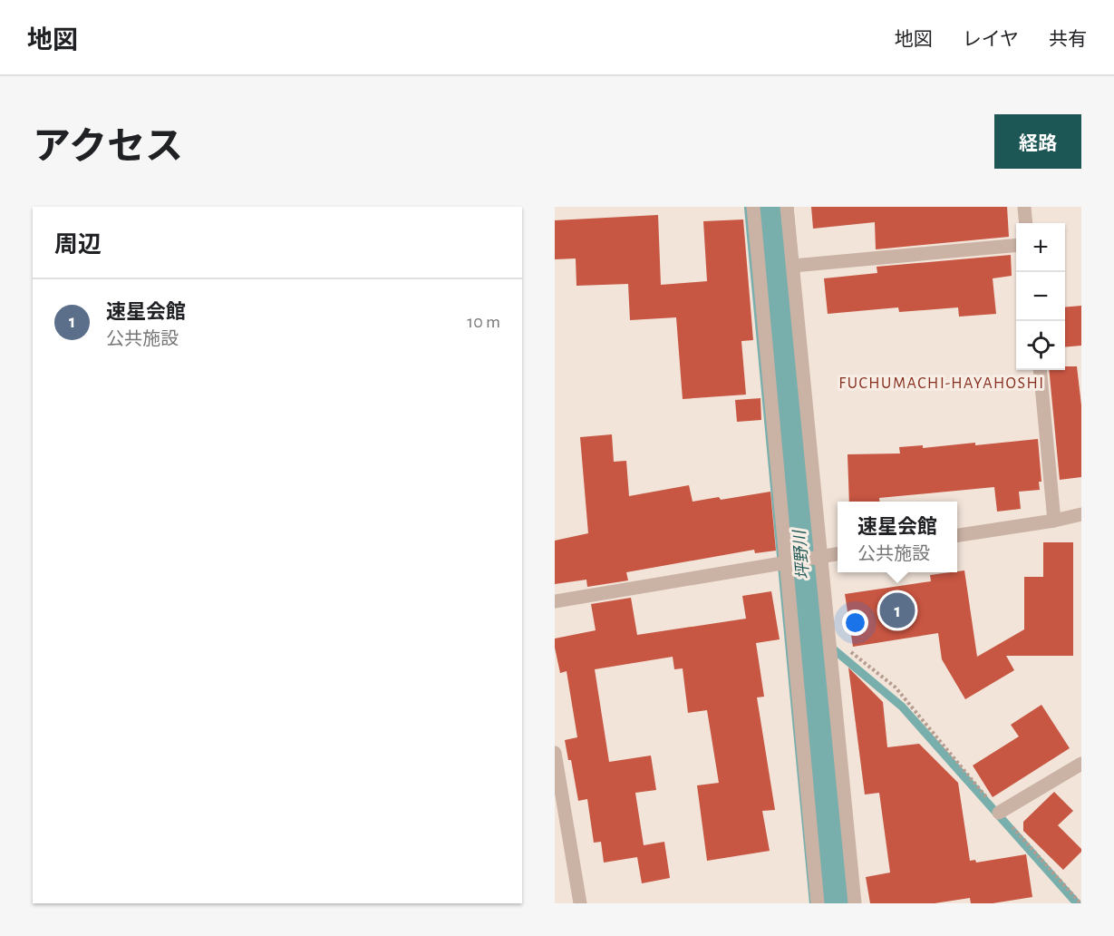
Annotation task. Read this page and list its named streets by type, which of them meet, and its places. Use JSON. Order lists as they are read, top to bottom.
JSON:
{
  "districts": ["FUCHUMACHI-HAYAHOSHI"],
  "water": ["坪野川"],
  "page": {
    "header": "地図",
    "nav": ["地図", "レイヤ", "共有"],
    "title": "アクセス",
    "buttons": "経路",
    "heading": "周辺",
    "map_buttons": ["+", "−"],
    "list": [
      {
        "mark": "1",
        "name": "速星会館",
        "note": "公共施設",
        "value": "10 m"
      }
    ],
    "popup": ["速星会館", "公共施設"],
    "pins": "1"
  }
}
